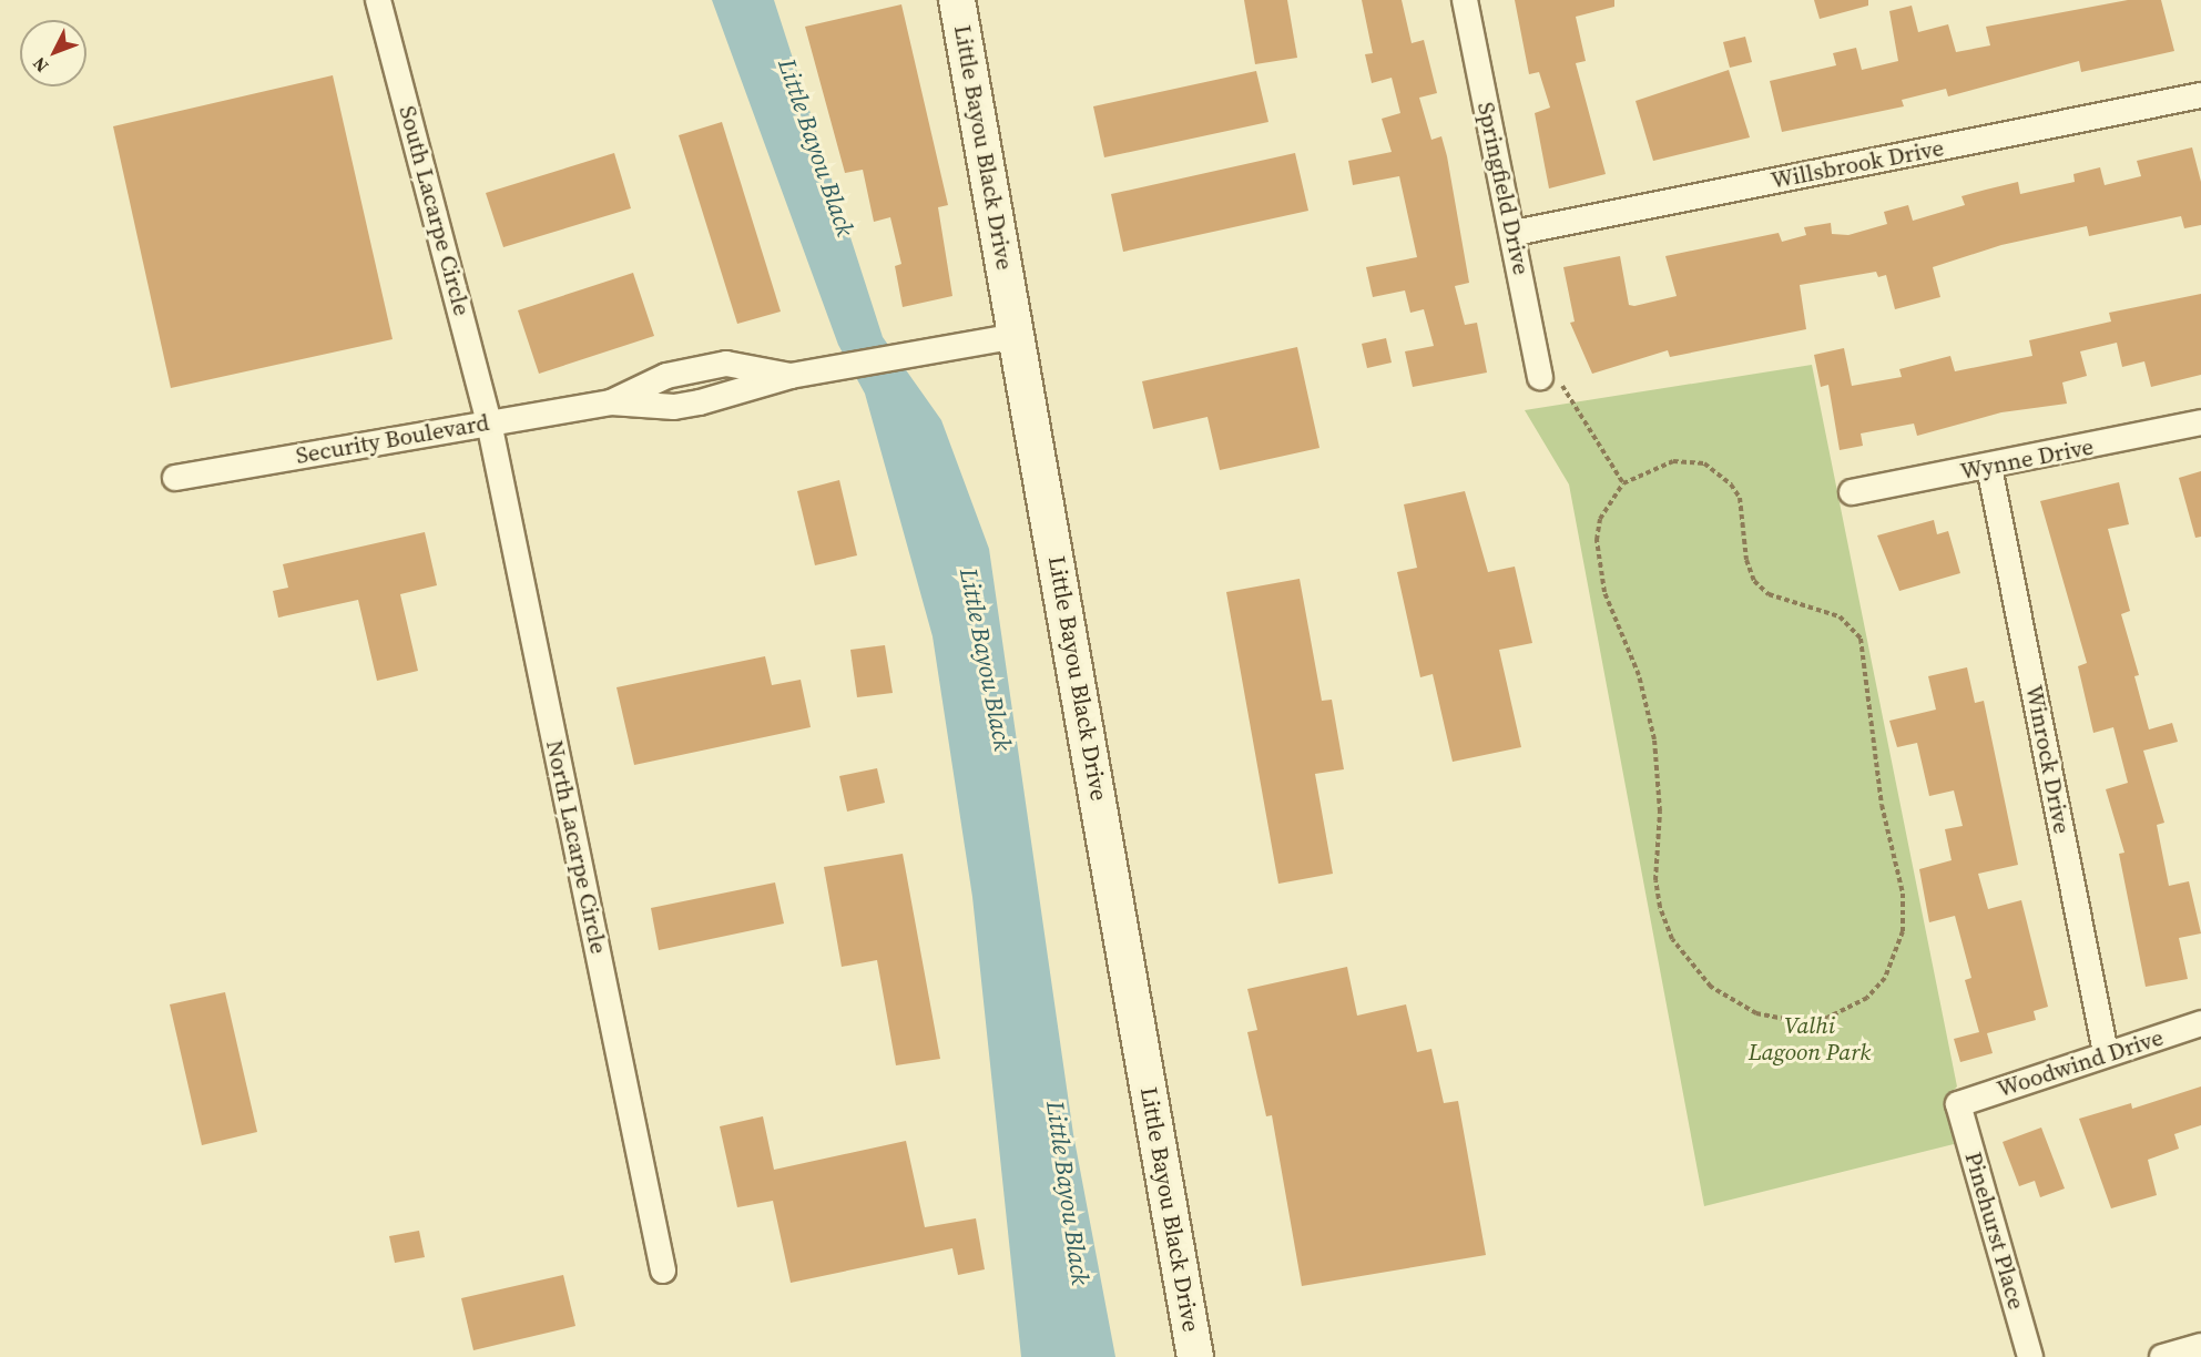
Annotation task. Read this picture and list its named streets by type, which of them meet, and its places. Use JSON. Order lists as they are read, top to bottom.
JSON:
{
  "streets": {
    "main road": ["Little Bayou Black Drive"],
    "street": [
      "Willsbrook Drive",
      "Springfield Drive",
      "South Lacarpe Circle",
      "Security Boulevard",
      "Wynne Drive",
      "Winrock Drive",
      "North Lacarpe Circle",
      "Woodwind Drive",
      "Pinehurst Place"
    ]
  },
  "crossings": [
    ["Little Bayou Black Drive", "Security Boulevard"],
    ["Willsbrook Drive", "Springfield Drive"],
    ["South Lacarpe Circle", "Security Boulevard"],
    ["South Lacarpe Circle", "North Lacarpe Circle"],
    ["Security Boulevard", "North Lacarpe Circle"],
    ["Wynne Drive", "Winrock Drive"],
    ["Winrock Drive", "Woodwind Drive"],
    ["Woodwind Drive", "Pinehurst Place"]
  ],
  "water": ["Little Bayou Black"],
  "parks": ["Valhi Lagoon Park"],
  "north": "bottom left"
}
